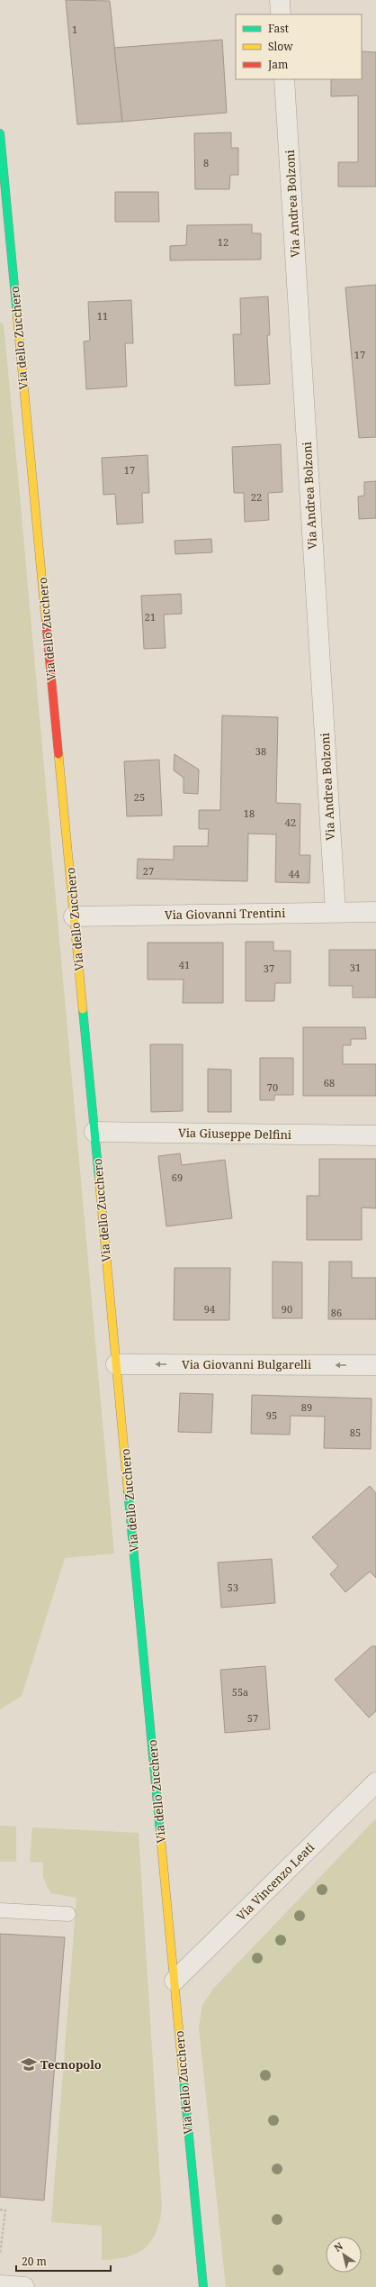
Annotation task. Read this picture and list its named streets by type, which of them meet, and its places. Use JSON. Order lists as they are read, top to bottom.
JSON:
{
  "streets": {
    "street": [
      "Via Andrea Bolzoni",
      "Via dello Zucchero",
      "Via Giovanni Trentini",
      "Via Giuseppe Delfini",
      "Via Giovanni Bulgarelli",
      "Via Vincenzo Leati"
    ]
  },
  "crossings": [
    ["Via Andrea Bolzoni", "Via Giovanni Trentini"],
    ["Via dello Zucchero", "Via Giovanni Trentini"],
    ["Via dello Zucchero", "Via Giuseppe Delfini"],
    ["Via dello Zucchero", "Via Giovanni Bulgarelli"],
    ["Via dello Zucchero", "Via Vincenzo Leati"]
  ],
  "one_way": ["Via Giovanni Bulgarelli"],
  "places": {
    "school or university": ["Tecnopolo"]
  },
  "house_numbers": [
    "1",
    "8",
    "12",
    "11",
    "17",
    "17",
    "22",
    "21",
    "38",
    "25",
    "18",
    "42",
    "27",
    "44",
    "41",
    "31",
    "37",
    "68",
    "70",
    "69",
    "94",
    "90",
    "86",
    "89",
    "95",
    "85",
    "53",
    "55a",
    "57"
  ],
  "legend": ["Fast", "Slow", "Jam"],
  "scale_bar": "20 m",
  "north": "top left"
}
